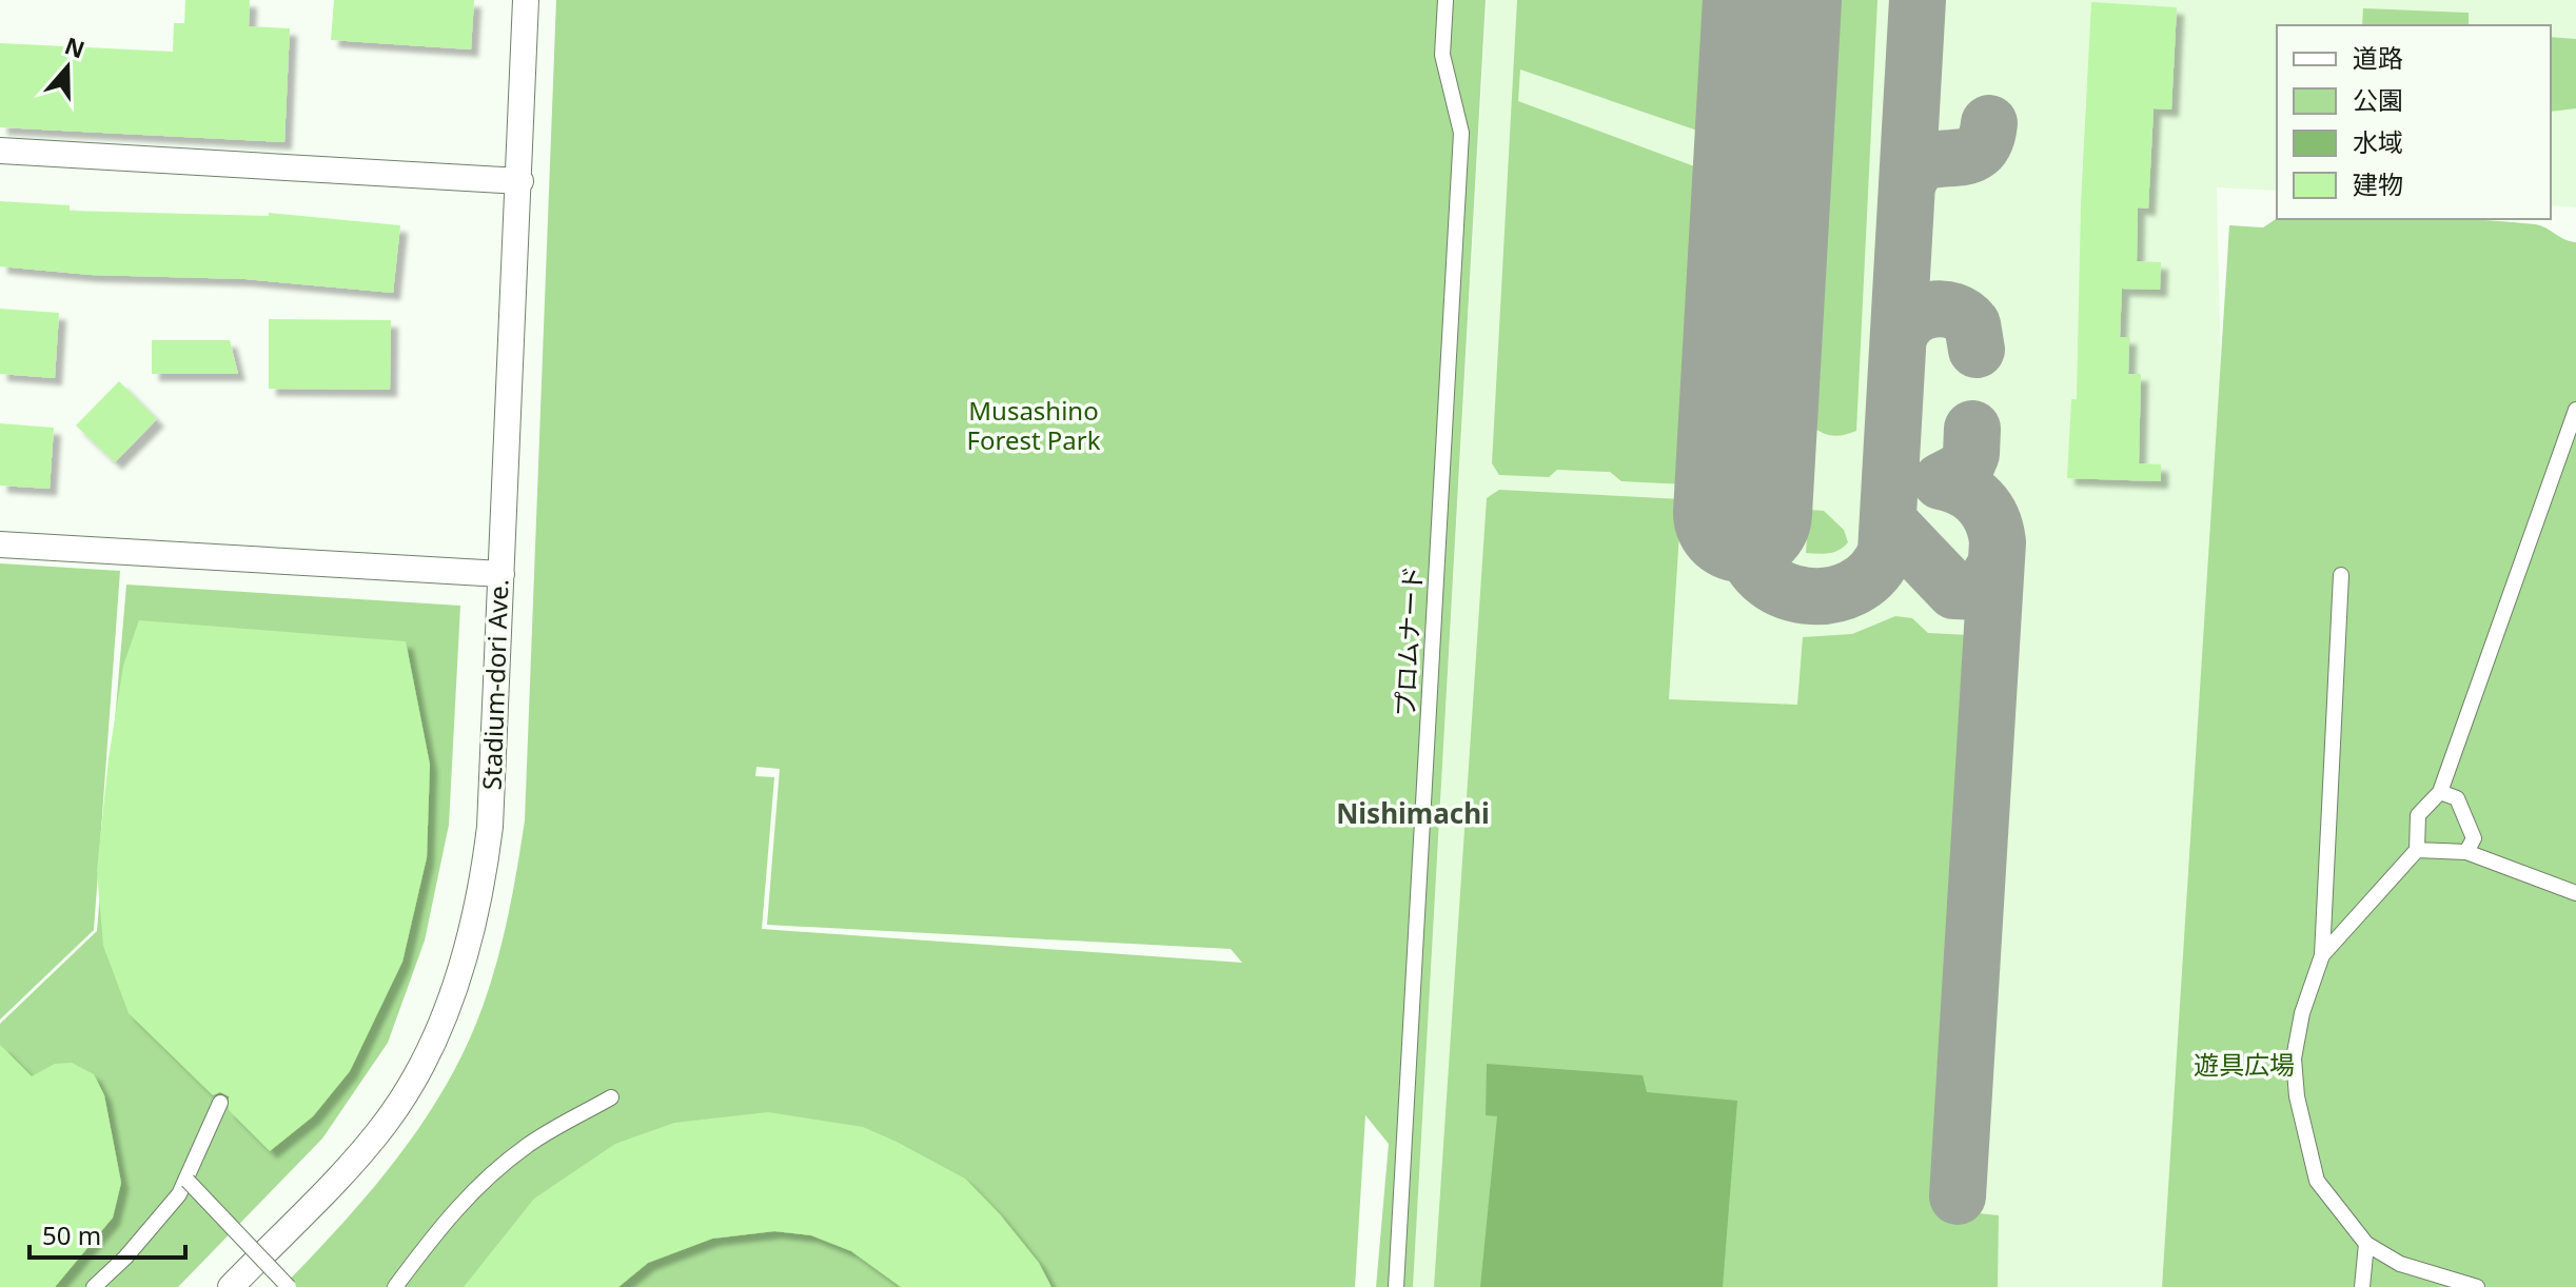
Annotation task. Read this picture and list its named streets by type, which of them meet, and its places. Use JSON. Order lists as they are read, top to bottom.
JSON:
{
  "streets": {
    "street": ["プロムナード", "Stadium-dori Ave."]
  },
  "districts": ["Nishimachi"],
  "parks": ["Musashino Forest Park", "遊具広場"],
  "legend": [
    "道路",
    "公園",
    "水域",
    "建物"
  ],
  "scale_bar": "50 m",
  "north": "top"
}
